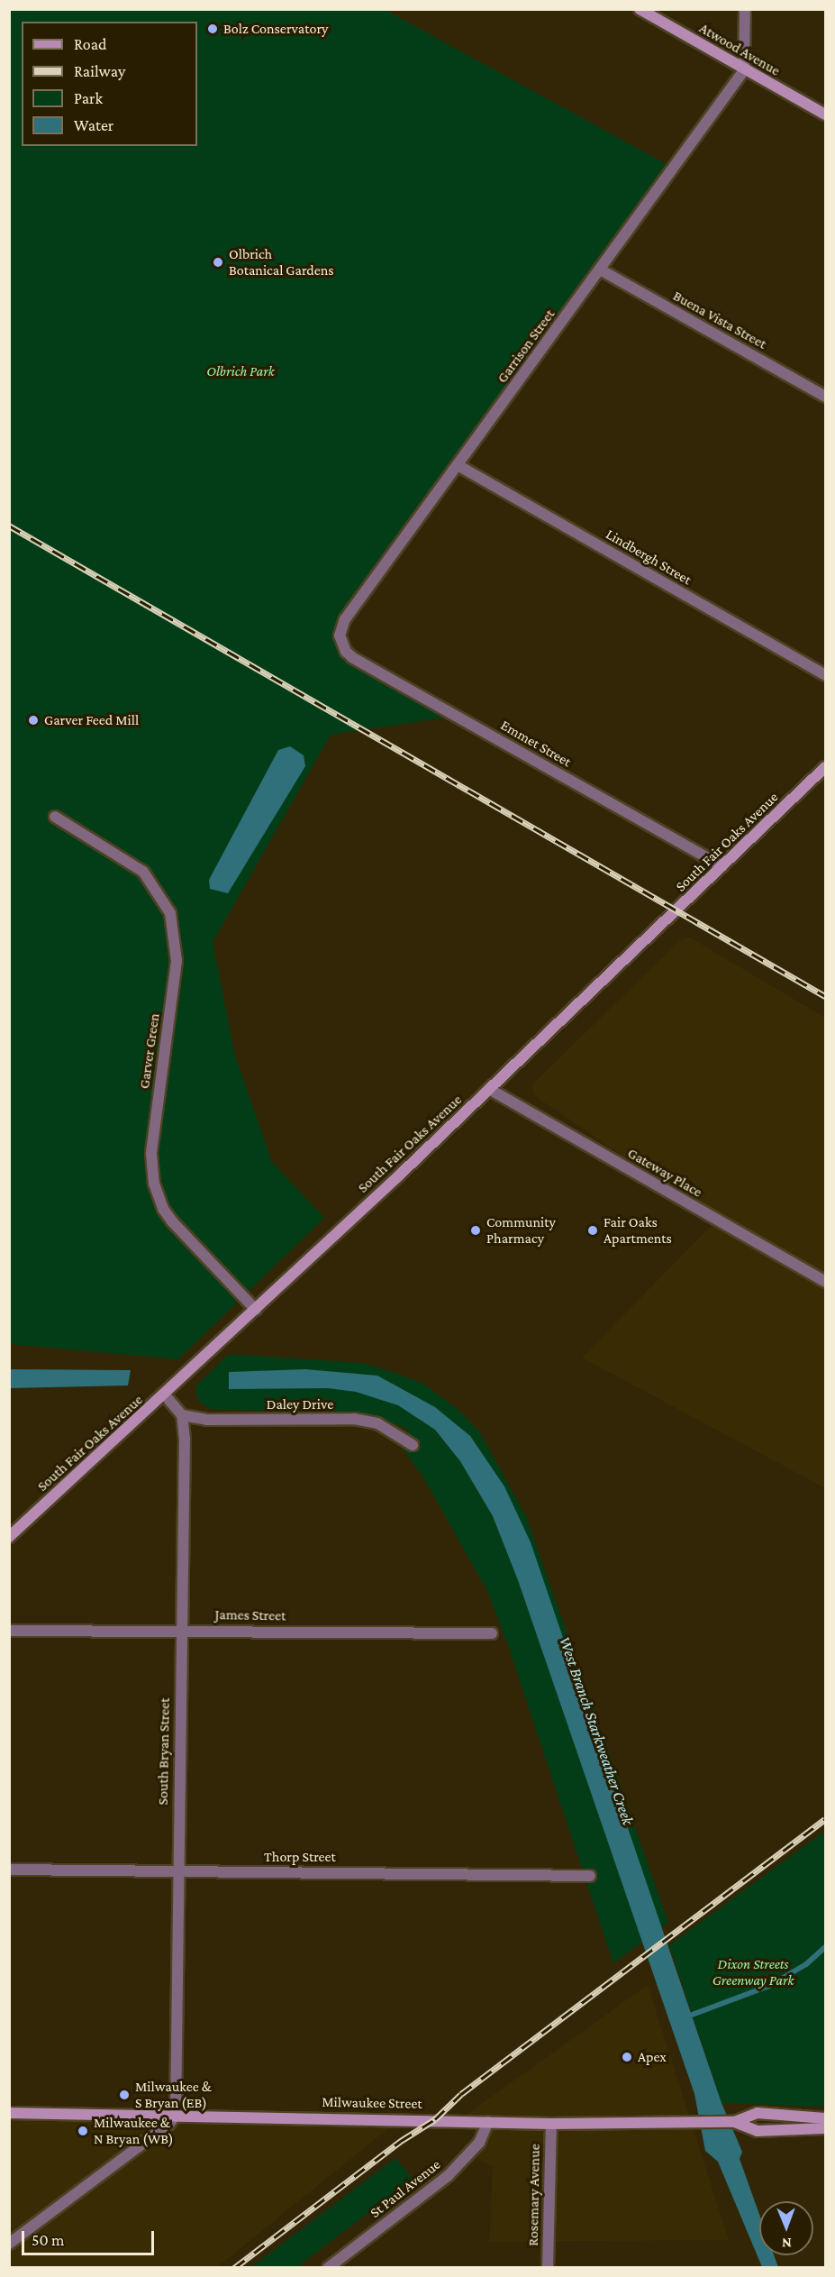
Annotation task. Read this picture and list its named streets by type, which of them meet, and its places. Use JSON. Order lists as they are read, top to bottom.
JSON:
{
  "streets": {
    "street": [
      "Atwood Avenue",
      "Buena Vista Street",
      "Garrison Street",
      "Lindbergh Street",
      "Emmet Street",
      "South Fair Oaks Avenue",
      "Garver Green",
      "Gateway Place",
      "Daley Drive",
      "James Street",
      "South Bryan Street",
      "Thorp Street",
      "Milwaukee Street",
      "St Paul Avenue",
      "Rosemary Avenue"
    ]
  },
  "crossings": [
    ["Atwood Avenue", "Garrison Street"],
    ["Buena Vista Street", "Garrison Street"],
    ["Garrison Street", "Lindbergh Street"],
    ["Garrison Street", "Emmet Street"],
    ["Emmet Street", "South Fair Oaks Avenue"],
    ["South Fair Oaks Avenue", "Garver Green"],
    ["South Fair Oaks Avenue", "Gateway Place"],
    ["Daley Drive", "South Bryan Street"],
    ["James Street", "South Bryan Street"],
    ["South Bryan Street", "Thorp Street"],
    ["South Bryan Street", "Milwaukee Street"],
    ["Milwaukee Street", "St Paul Avenue"],
    ["Milwaukee Street", "Rosemary Avenue"]
  ],
  "water": ["West Branch Starkweather Creek"],
  "parks": ["Olbrich Park", "Dixon Streets Greenway Park"],
  "places": [
    "Bolz Conservatory",
    "Olbrich Botanical Gardens",
    "Garver Feed Mill",
    "Community Pharmacy",
    "Fair Oaks Apartments",
    "Apex",
    "Milwaukee & S Bryan (EB)",
    "Milwaukee & N Bryan (WB)"
  ],
  "legend": [
    "Road",
    "Railway",
    "Park",
    "Water"
  ],
  "scale_bar": "50 m",
  "north": "bottom"
}
